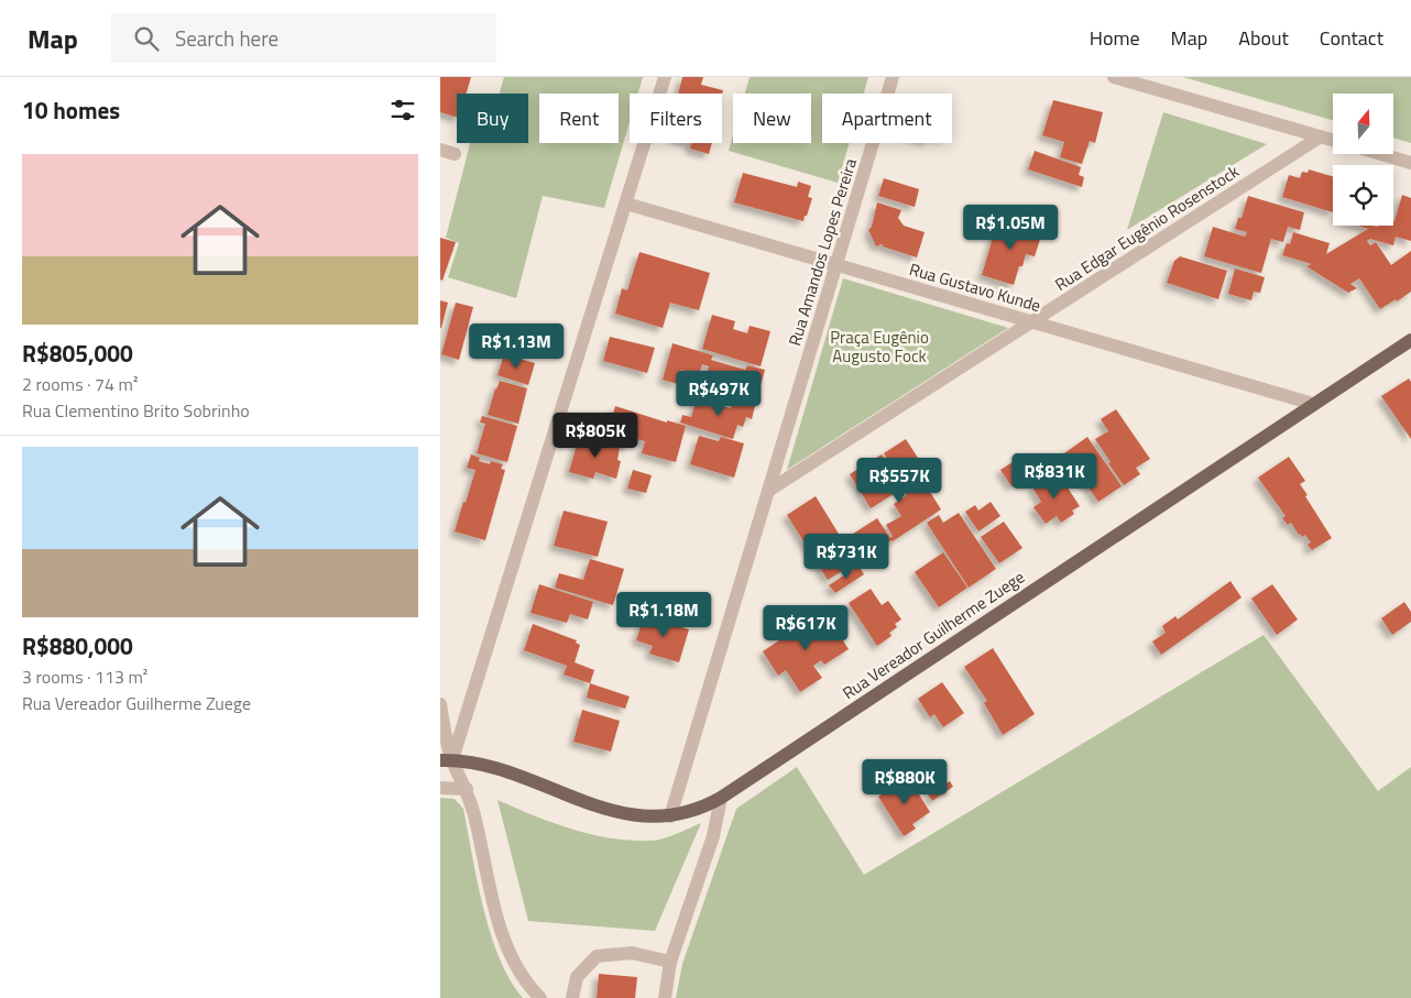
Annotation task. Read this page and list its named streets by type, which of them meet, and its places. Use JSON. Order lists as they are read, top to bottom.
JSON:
{
  "streets": {
    "main road": ["Rua Vereador Guilherme Zuege"],
    "street": ["Rua Edgar Eugênio Rosenstock", "Rua Amandos Lopes Pereira", "Rua Gustavo Kunde"]
  },
  "crossings": [
    ["Rua Edgar Eugênio Rosenstock", "Rua Amandos Lopes Pereira"],
    ["Rua Edgar Eugênio Rosenstock", "Rua Gustavo Kunde"],
    ["Rua Amandos Lopes Pereira", "Rua Gustavo Kunde"],
    ["Rua Amandos Lopes Pereira", "Rua Vereador Guilherme Zuege"],
    ["Rua Gustavo Kunde", "Rua Vereador Guilherme Zuege"]
  ],
  "parks": ["Praça Eugênio Augusto Fock"],
  "north": "top",
  "page": {
    "header": "Map",
    "search": "Search here",
    "nav": [
      "Home",
      "Map",
      "About",
      "Contact"
    ],
    "heading": "10 homes",
    "chip": [
      "Buy",
      "Rent",
      "Filters",
      "New",
      "Apartment"
    ],
    "list": [
      {
        "name": "R$805,000",
        "note": "2 rooms · 74 m² · Rua Clementino Brito Sobrinho"
      },
      {
        "name": "R$880,000",
        "note": "3 rooms · 113 m² · Rua Vereador Guilherme Zuege"
      }
    ],
    "price": [
      "R$1.05M",
      "R$1.13M",
      "R$497K",
      "R$805K",
      "R$831K",
      "R$557K",
      "R$731K",
      "R$1.18M",
      "R$617K",
      "R$880K"
    ]
  }
}
